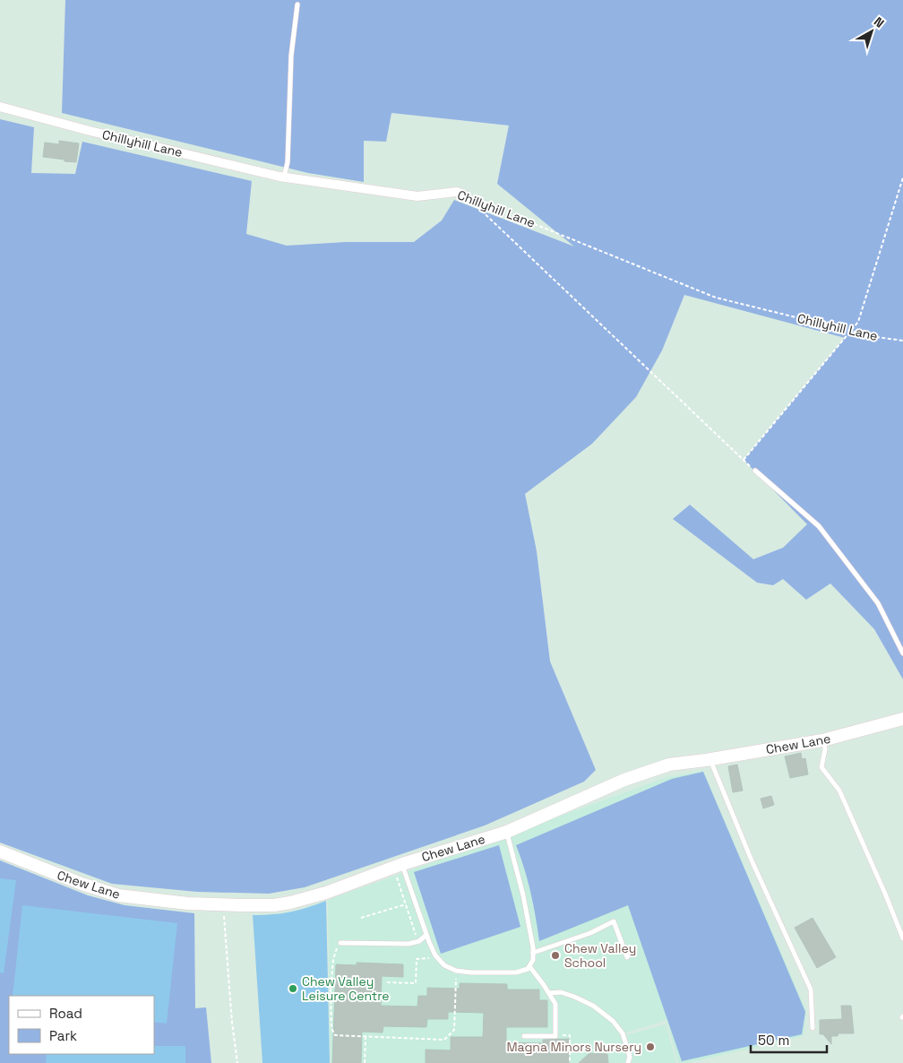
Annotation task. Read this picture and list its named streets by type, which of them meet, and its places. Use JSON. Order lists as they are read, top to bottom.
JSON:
{
  "streets": {
    "main road": ["Chew Lane"],
    "street": ["Chillyhill Lane"]
  },
  "places": ["Chew Valley School", "Chew Valley Leisure Centre", "Magna Minors Nursery"],
  "legend": ["Road", "Park"],
  "scale_bar": "50 m",
  "north": "top right"
}
